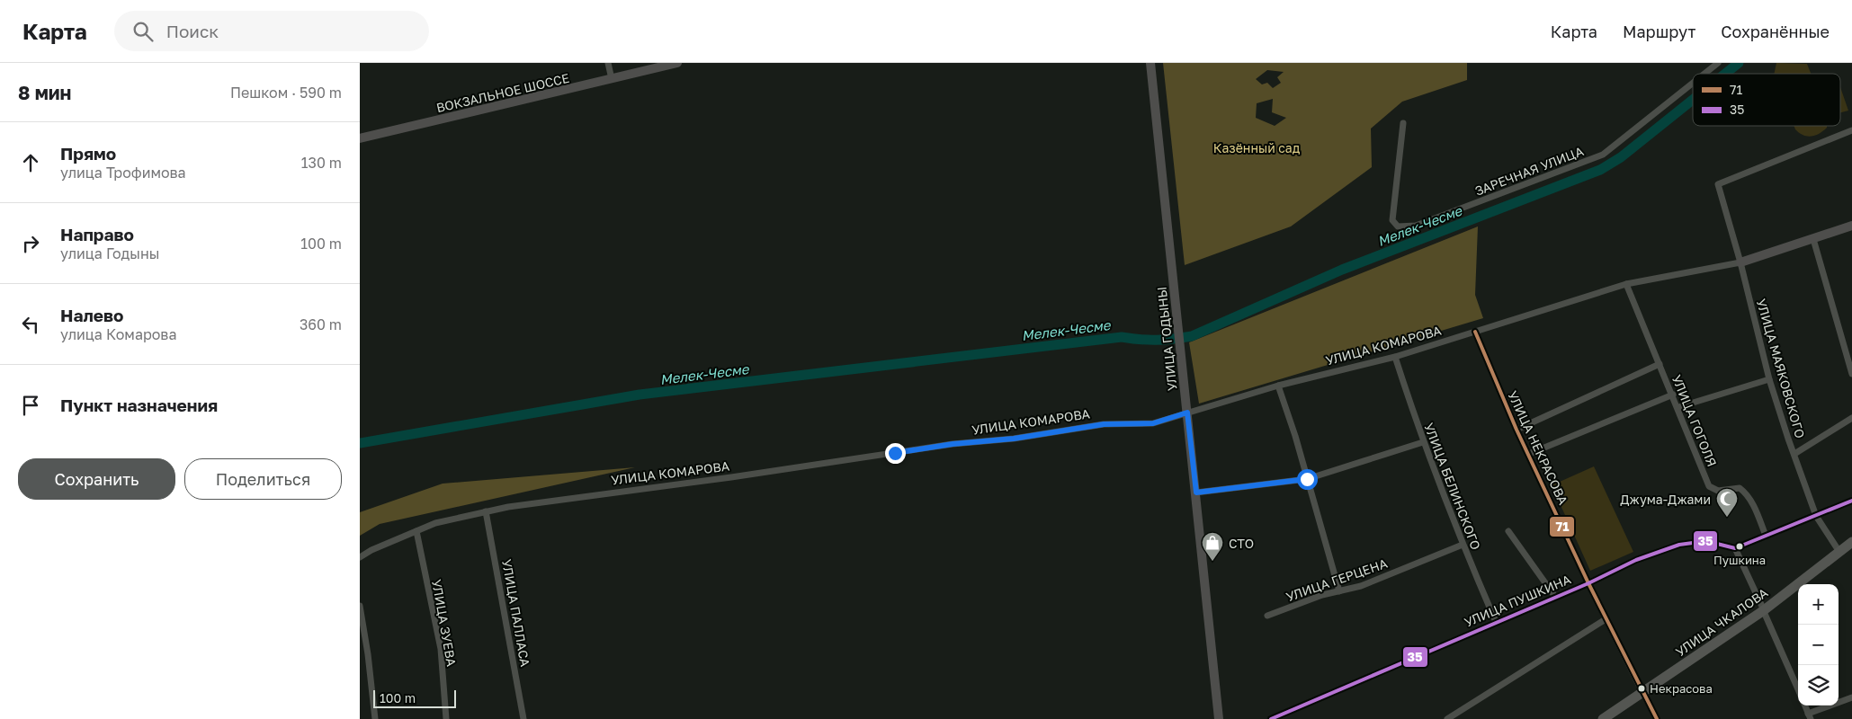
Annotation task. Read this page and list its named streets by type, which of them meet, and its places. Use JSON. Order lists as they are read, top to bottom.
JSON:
{
  "streets": {
    "main road": [
      "ВОКЗАЛЬНОЕ ШОССЕ",
      "УЛИЦА ГОДЫНЫ",
      "УЛИЦА КОМАРОВА",
      "УЛИЦА ЧКАЛОВА"
    ],
    "street": [
      "ЗАРЕЧНАЯ УЛИЦА",
      "УЛИЦА МАЯКОВСКОГО",
      "УЛИЦА ГОГОЛЯ",
      "УЛИЦА НЕКРАСОВА",
      "УЛИЦА БЕЛИНСКОГО",
      "УЛИЦА ГЕРЦЕНА",
      "УЛИЦА ПУШКИНА",
      "УЛИЦА ПАЛЛАСА",
      "УЛИЦА ЗУЕВА"
    ]
  },
  "crossings": [
    ["УЛИЦА ГОДЫНЫ", "УЛИЦА КОМАРОВА"],
    ["УЛИЦА КОМАРОВА", "УЛИЦА МАЯКОВСКОГО"],
    ["УЛИЦА КОМАРОВА", "УЛИЦА ГОГОЛЯ"],
    ["УЛИЦА КОМАРОВА", "УЛИЦА НЕКРАСОВА"],
    ["УЛИЦА КОМАРОВА", "УЛИЦА БЕЛИНСКОГО"],
    ["УЛИЦА КОМАРОВА", "УЛИЦА ПАЛЛАСА"],
    ["УЛИЦА КОМАРОВА", "УЛИЦА ЗУЕВА"],
    ["УЛИЦА МАЯКОВСКОГО", "УЛИЦА ЧКАЛОВА"],
    ["УЛИЦА НЕКРАСОВА", "УЛИЦА ПУШКИНА"],
    ["УЛИЦА НЕКРАСОВА", "УЛИЦА ЧКАЛОВА"],
    ["УЛИЦА БЕЛИНСКОГО", "УЛИЦА ГЕРЦЕНА"],
    ["УЛИЦА БЕЛИНСКОГО", "УЛИЦА ПУШКИНА"]
  ],
  "water": ["Мелек-Чесме"],
  "parks": ["Казённый сад"],
  "places": {
    "mosque": ["Джума-Джами"],
    "other": ["Пушкина", "Некрасова"],
    "shop": ["СТО"]
  },
  "lines": ["transit line 71", "transit line 35"],
  "legend": ["71", "35"],
  "scale_bar": "100 m",
  "page": {
    "header": "Карта",
    "search": "Поиск",
    "nav": ["Карта", "Маршрут", "Сохранённые"],
    "heading": ["8 мин", "Пешком · 590 m"],
    "list": [
      ["Прямо", "улица Трофимова", "130 m"],
      ["Направо", "улица Годыны", "100 m"],
      ["Налево", "улица Комарова", "360 m"],
      "Пункт назначения"
    ],
    "buttons": ["Сохранить", "Поделиться"],
    "map_buttons": ["+", "−"],
    "scale": "100 m"
  }
}
